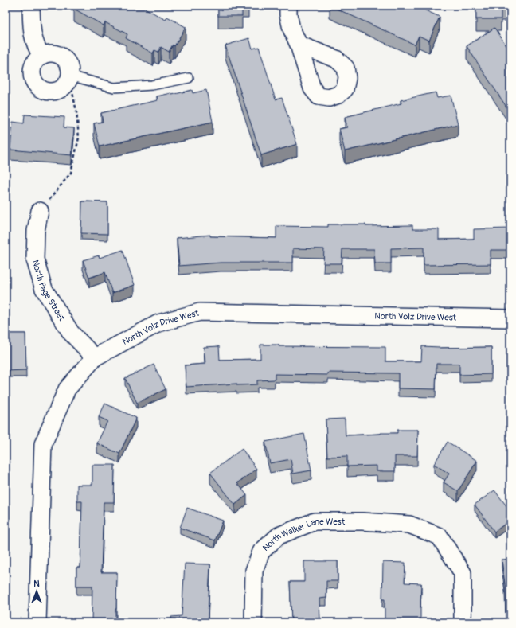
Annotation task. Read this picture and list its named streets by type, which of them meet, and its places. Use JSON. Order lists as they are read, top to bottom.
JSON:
{
  "streets": {
    "street": ["North Page Street", "North Volz Drive West", "North Walker Lane West"]
  },
  "crossings": [
    ["North Page Street", "North Volz Drive West"]
  ],
  "north": "top"
}
